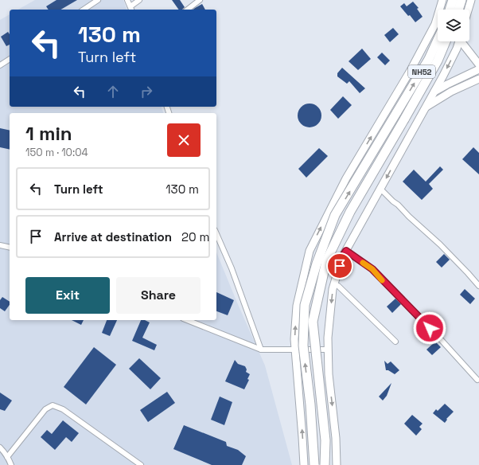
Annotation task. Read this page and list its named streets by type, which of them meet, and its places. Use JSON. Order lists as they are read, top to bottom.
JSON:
{
  "streets": {
    "highway": ["NH52"]
  },
  "page": {
    "turn": ["130 m", "Turn left"],
    "heading": ["1 min", "150 m · 10:04"],
    "list": [
      {
        "name": "Turn left",
        "value": "130 m"
      },
      {
        "name": "Arrive at destination",
        "value": "20 m"
      }
    ],
    "buttons": ["Exit", "Share"]
  }
}
